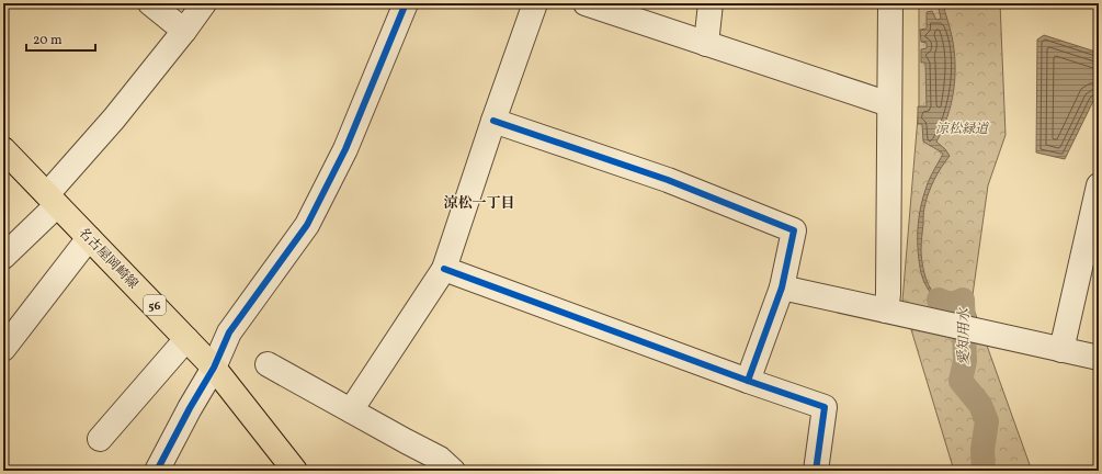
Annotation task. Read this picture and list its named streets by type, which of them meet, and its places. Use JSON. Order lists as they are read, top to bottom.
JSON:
{
  "streets": {
    "main road": ["名古屋岡崎線", "56"]
  },
  "districts": ["涼松一丁目"],
  "water": ["愛知用水"],
  "parks": ["涼松緑道"],
  "scale_bar": "20 m"
}
